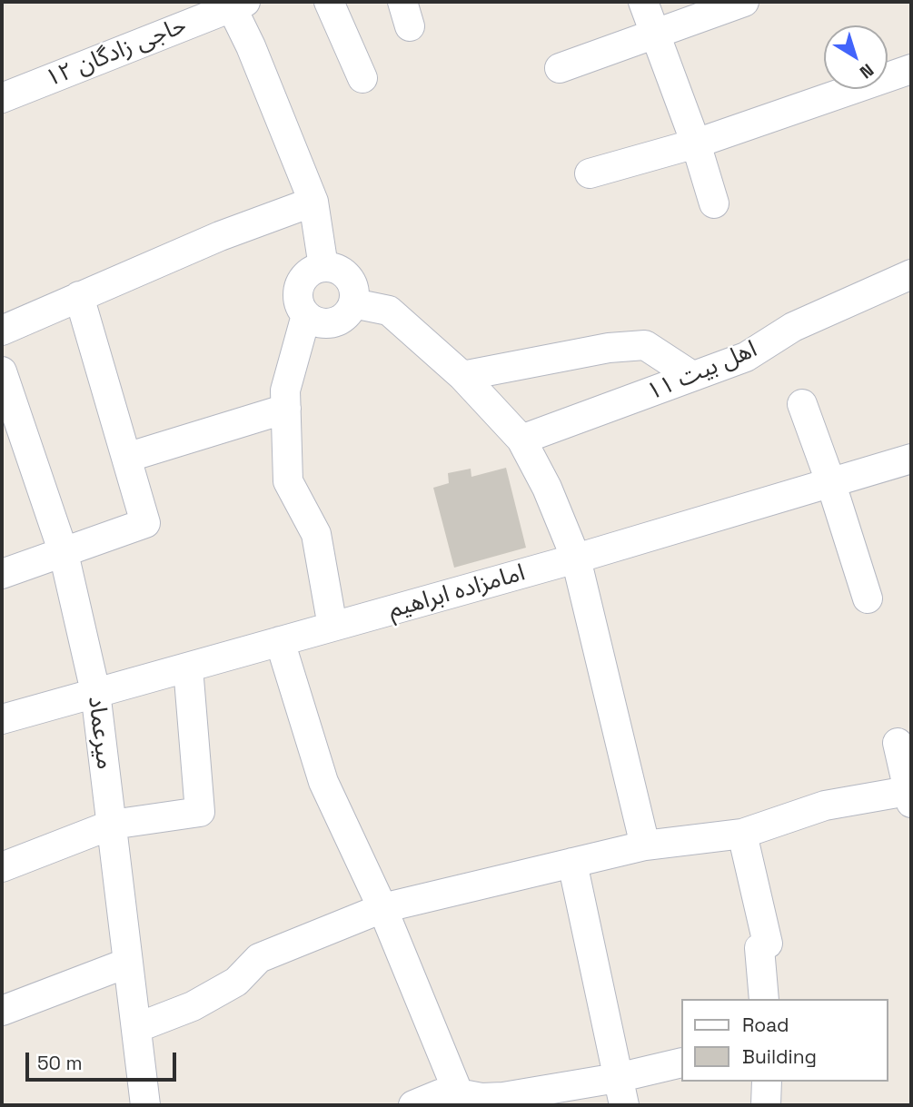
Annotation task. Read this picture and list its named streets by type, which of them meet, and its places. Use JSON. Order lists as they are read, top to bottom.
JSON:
{
  "streets": {
    "street": [
      "حاجی زادگان ۱۲",
      "اهل بیت ۱۱",
      "امامزاده ابراهیم",
      "میرعماد"
    ]
  },
  "crossings": [
    ["امامزاده ابراهیم", "میرعماد"]
  ],
  "legend": ["Road", "Building"],
  "scale_bar": "50 m",
  "north": "bottom right"
}
